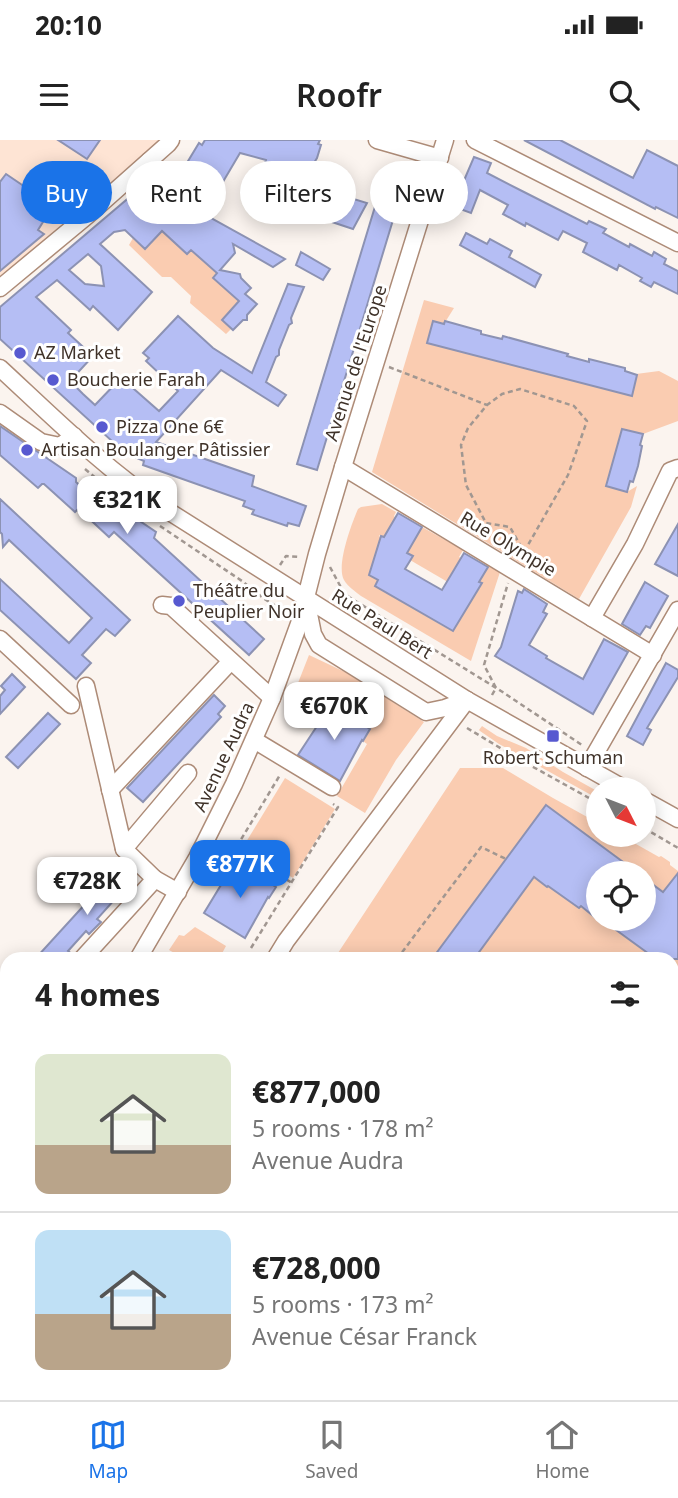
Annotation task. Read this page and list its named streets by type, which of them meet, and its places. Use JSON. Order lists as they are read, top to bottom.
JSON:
{
  "streets": {
    "street": [
      "Avenue de l'Europe",
      "Rue Olympie",
      "Rue Paul Bert",
      "Avenue Audra"
    ]
  },
  "crossings": [
    ["Avenue de l'Europe", "Rue Olympie"],
    ["Avenue de l'Europe", "Rue Paul Bert"],
    ["Avenue de l'Europe", "Avenue Audra"],
    ["Rue Paul Bert", "Avenue Audra"]
  ],
  "places": {
    "other": [
      "AZ Market",
      "Boucherie Farah",
      "Pizza One 6€",
      "Artisan Boulanger Pâtissier",
      "Théâtre du Peuplier Noir"
    ],
    "transit": ["Robert Schuman"]
  },
  "north": "bottom right",
  "page": {
    "status": "20:10",
    "header": "Roofr",
    "chip": [
      "Buy",
      "Rent",
      "Filters",
      "New"
    ],
    "price": [
      "€321K",
      "€670K",
      "€877K",
      "€728K"
    ],
    "heading": "4 homes",
    "list": [
      {
        "name": "€877,000",
        "note": "5 rooms · 178 m² · Avenue Audra"
      },
      {
        "name": "€728,000",
        "note": "5 rooms · 173 m² · Avenue César Franck"
      }
    ],
    "tabs": ["Map", "Saved", "Home"]
  }
}
